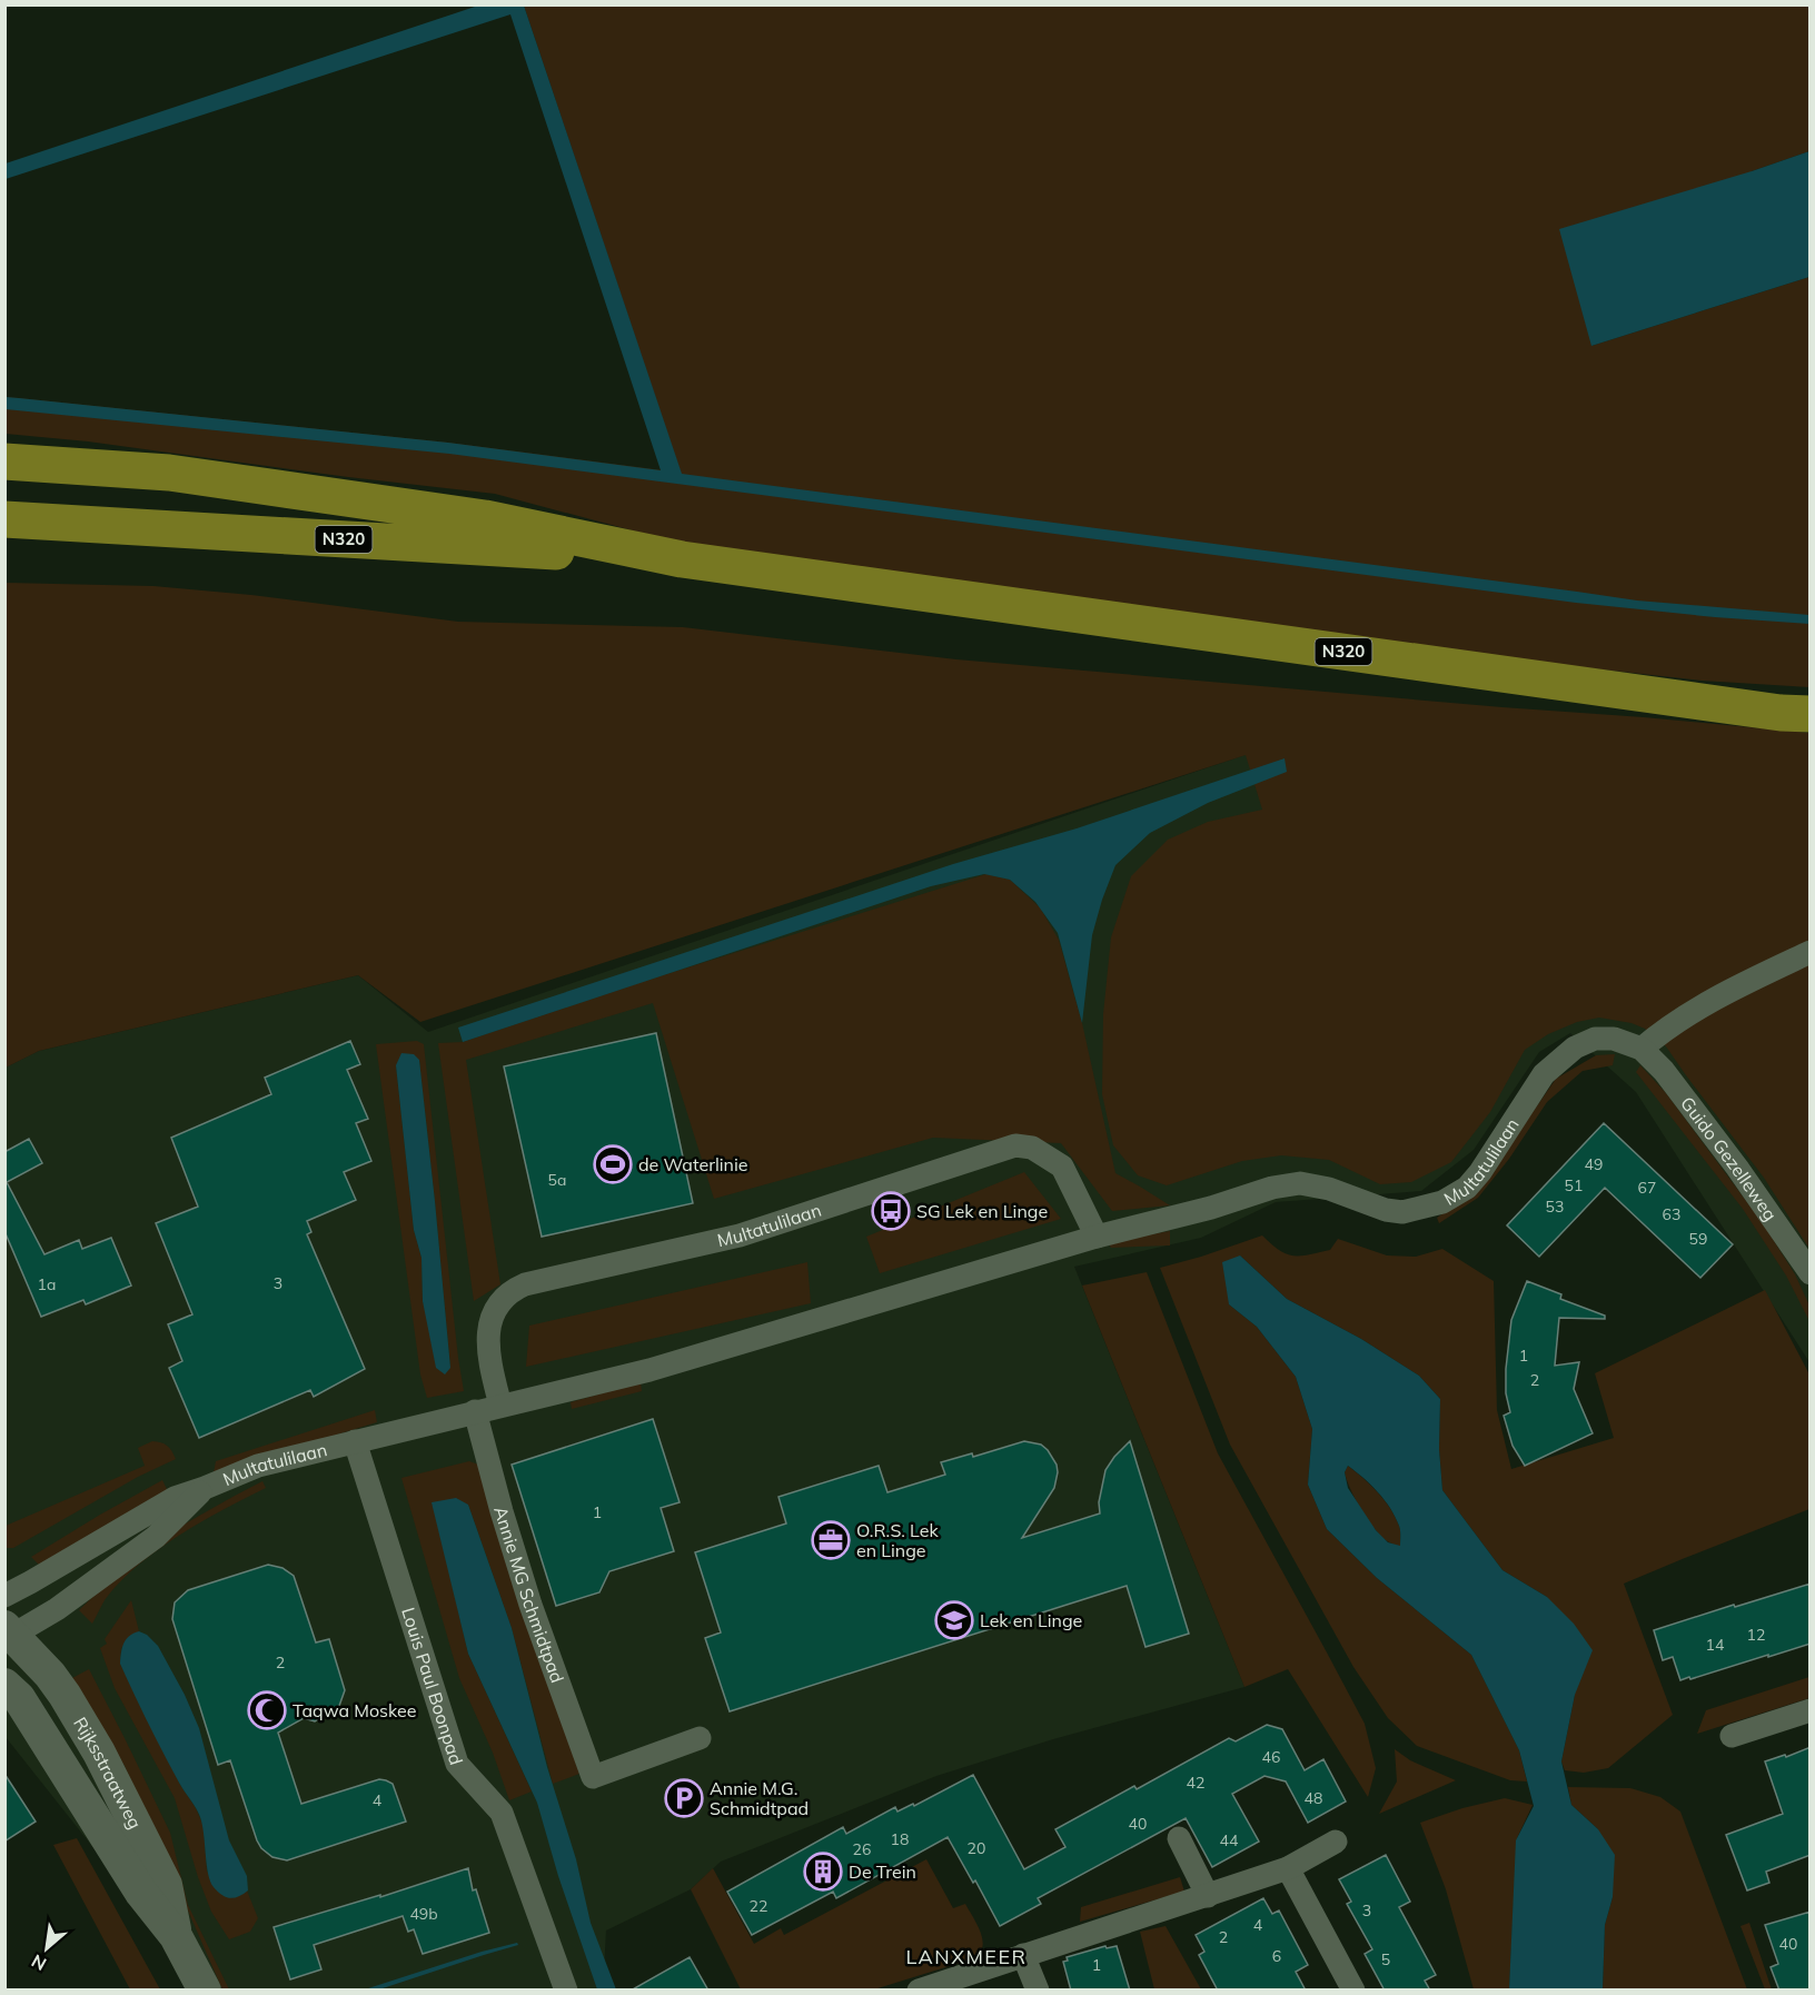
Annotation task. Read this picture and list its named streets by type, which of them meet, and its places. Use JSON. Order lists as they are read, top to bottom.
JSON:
{
  "streets": {
    "main road": ["N320"],
    "street": [
      "Multatulilaan",
      "Guido Gezelleweg",
      "Annie MG Schmidtpad",
      "Louis Paul Boonpad",
      "Rijksstraatweg"
    ]
  },
  "crossings": [
    ["Multatulilaan", "Guido Gezelleweg"],
    ["Multatulilaan", "Annie MG Schmidtpad"],
    ["Multatulilaan", "Louis Paul Boonpad"],
    ["Multatulilaan", "Rijksstraatweg"]
  ],
  "districts": ["LANXMEER"],
  "places": {
    "sports": ["de Waterlinie"],
    "bus stop": ["SG Lek en Linge"],
    "office": ["O.R.S. Lek en Linge"],
    "school or university": ["Lek en Linge"],
    "mosque": ["Taqwa Moskee"],
    "parking": ["Annie M.G. Schmidtpad"],
    "building": ["De Trein"]
  },
  "house_numbers": [
    "49",
    "5a",
    "51",
    "67",
    "53",
    "63",
    "59",
    "3",
    "1a",
    "1",
    "2",
    "1",
    "12",
    "14",
    "2",
    "46",
    "42",
    "48",
    "4",
    "40",
    "18",
    "44",
    "20",
    "26",
    "22",
    "3",
    "49b",
    "4",
    "2",
    "40",
    "6",
    "5",
    "1"
  ],
  "north": "bottom left"
}
